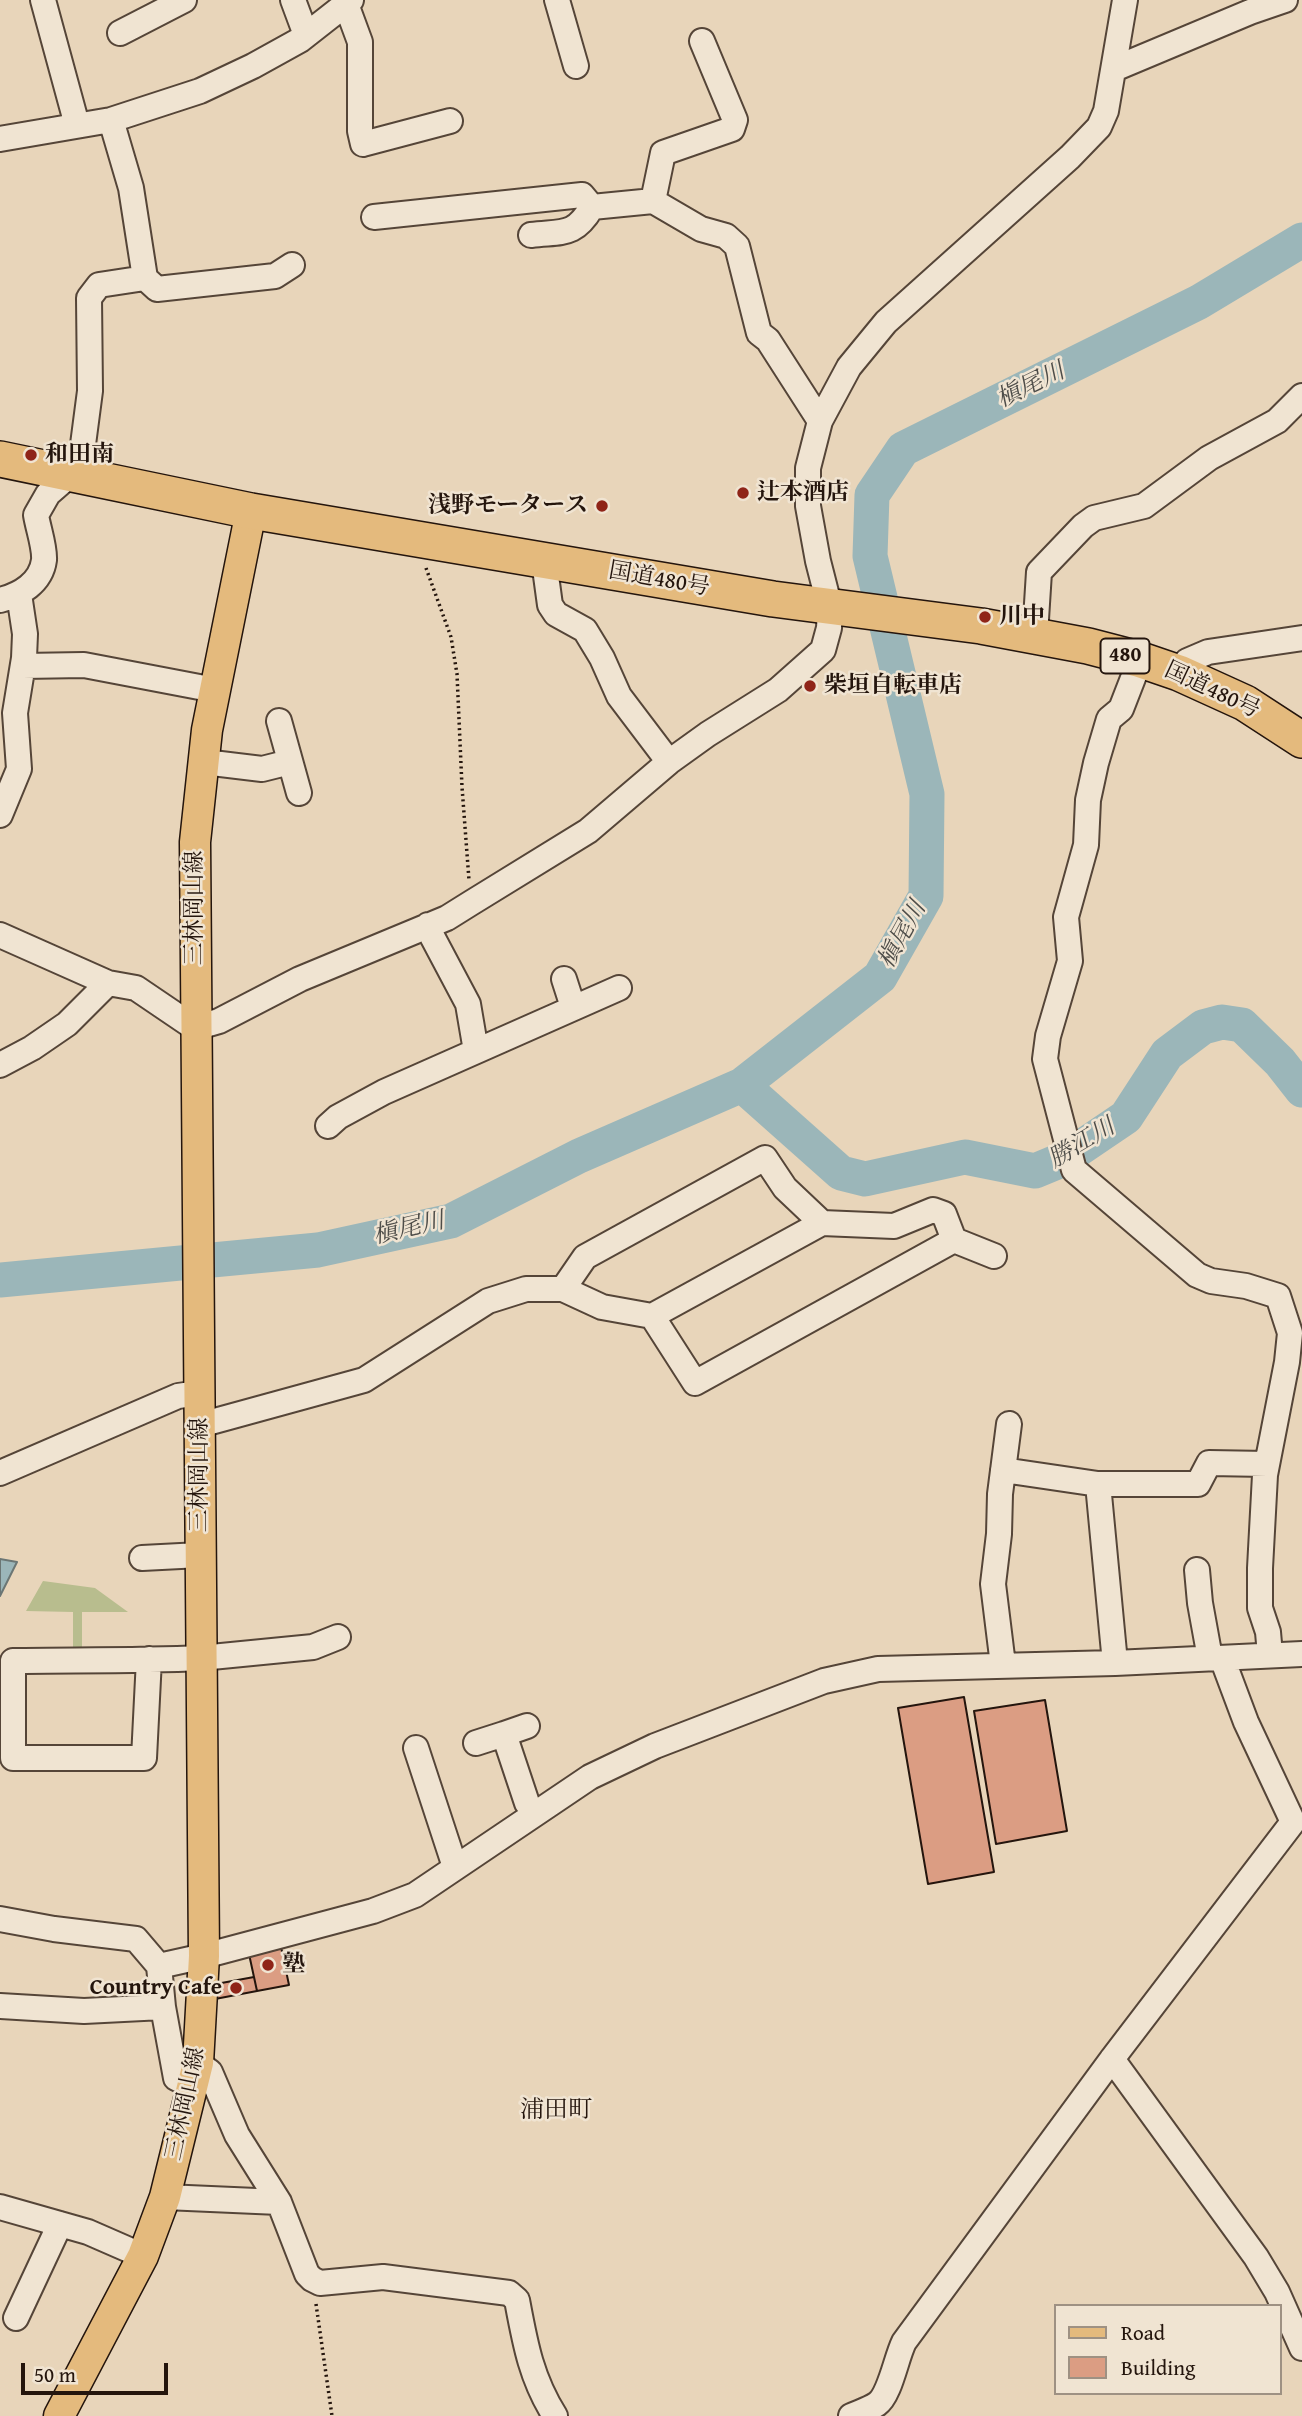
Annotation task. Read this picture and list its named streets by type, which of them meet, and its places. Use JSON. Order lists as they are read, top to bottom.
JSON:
{
  "streets": {
    "highway": ["国道480号", "480"],
    "main road": ["三林岡山線"]
  },
  "crossings": [
    ["国道480号", "三林岡山線"]
  ],
  "districts": ["浦田町"],
  "water": ["槇尾川", "勝江川"],
  "places": [
    "和田南",
    "辻本酒店",
    "浅野モータース",
    "川中",
    "柴垣自転車店",
    "塾",
    "Country Cafe"
  ],
  "legend": ["Road", "Building"],
  "scale_bar": "50 m"
}
